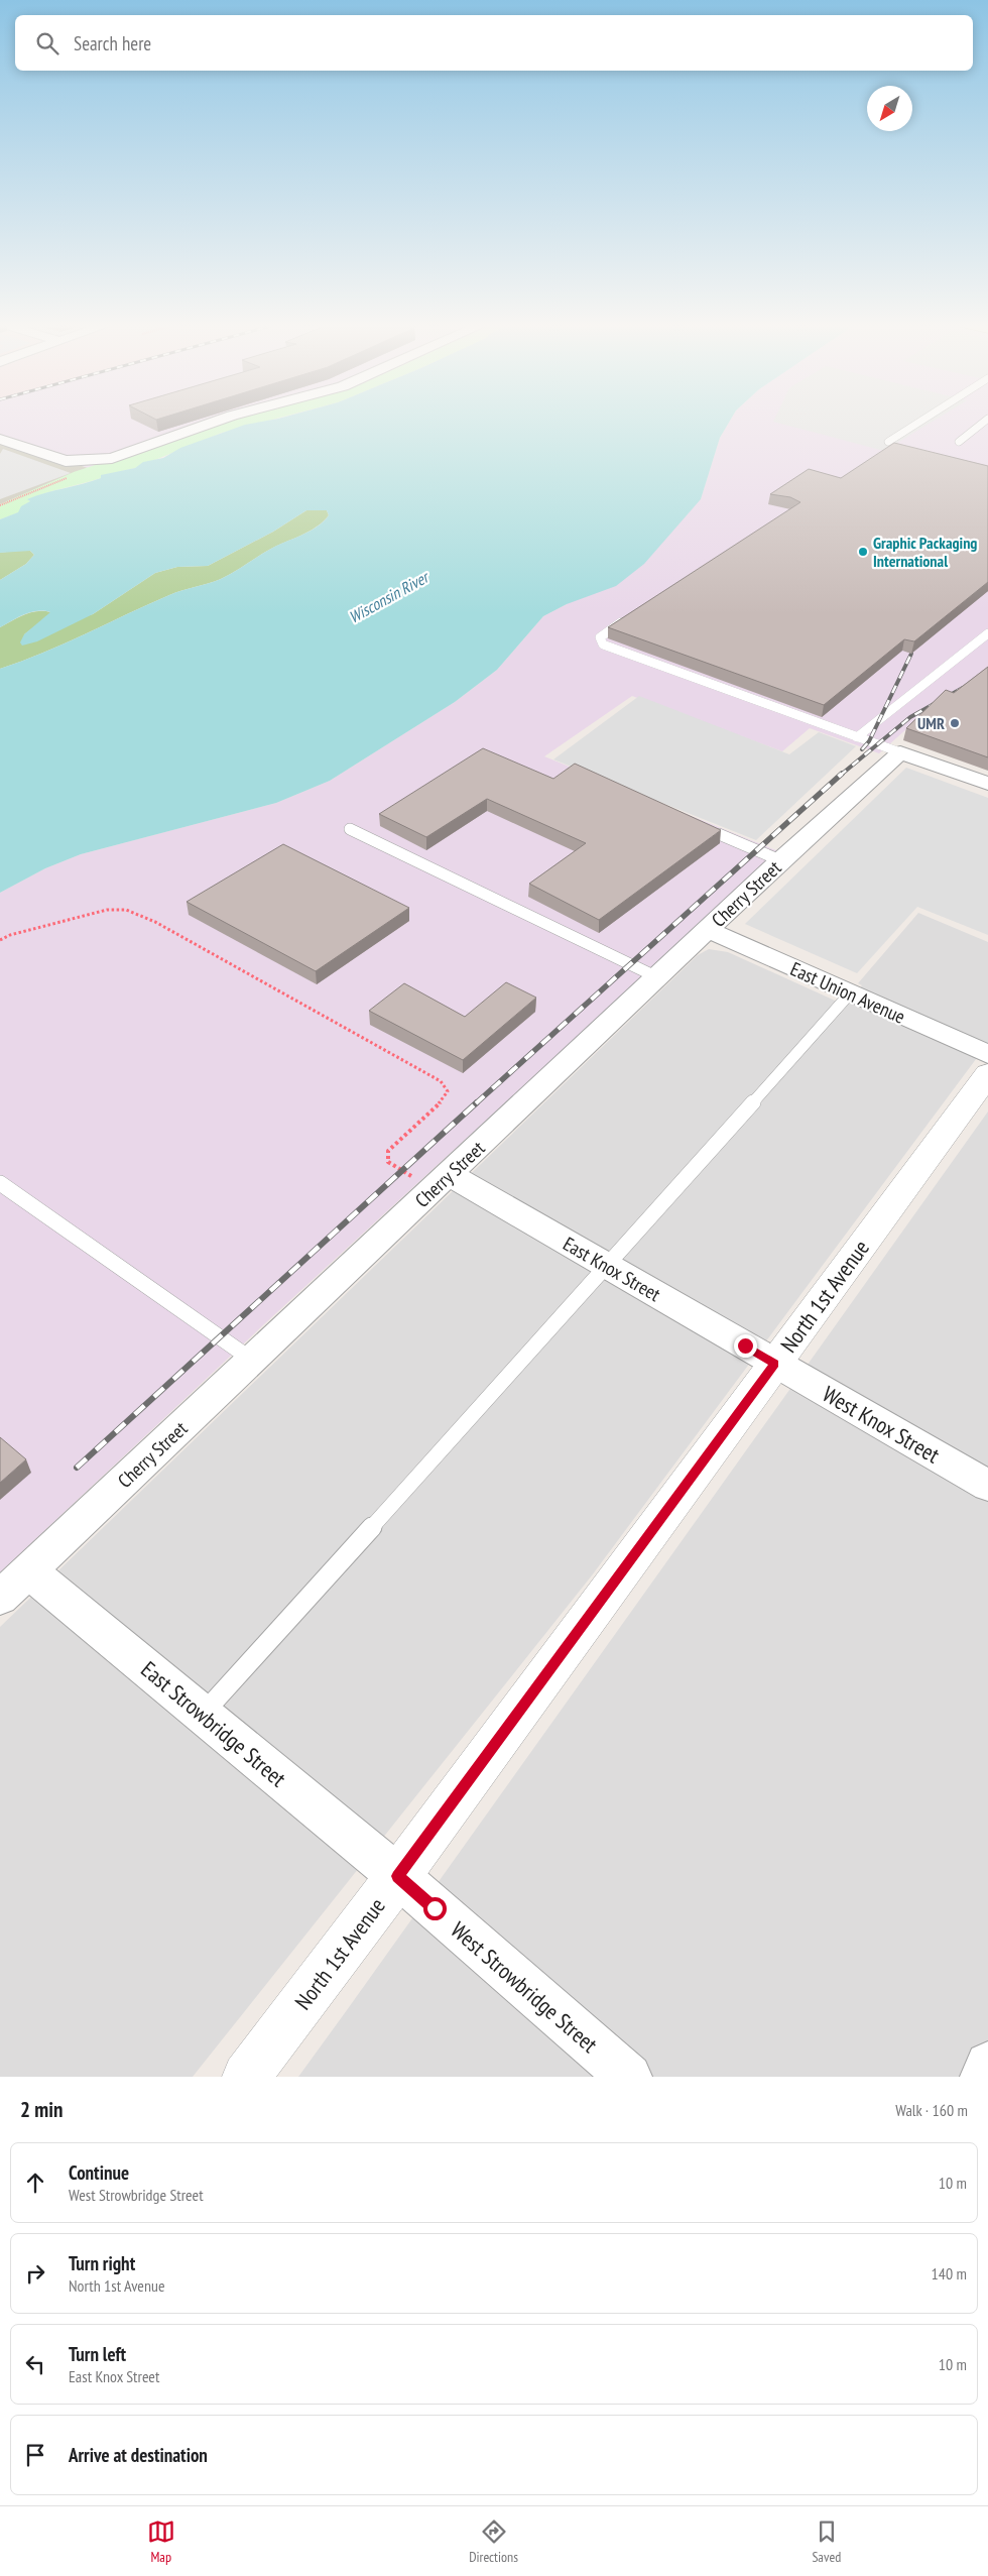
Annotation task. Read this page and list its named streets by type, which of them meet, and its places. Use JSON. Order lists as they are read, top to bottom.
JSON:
{
  "streets": {
    "street": [
      "Cherry Street",
      "East Union Avenue",
      "East Knox Street",
      "North 1st Avenue",
      "West Knox Street",
      "East Strowbridge Street",
      "West Strowbridge Street"
    ]
  },
  "crossings": [
    ["Cherry Street", "East Union Avenue"],
    ["Cherry Street", "East Knox Street"],
    ["Cherry Street", "East Strowbridge Street"],
    ["East Knox Street", "North 1st Avenue"],
    ["East Knox Street", "West Knox Street"],
    ["North 1st Avenue", "West Knox Street"],
    ["North 1st Avenue", "East Strowbridge Street"],
    ["North 1st Avenue", "West Strowbridge Street"],
    ["East Strowbridge Street", "West Strowbridge Street"]
  ],
  "water": ["Wisconsin River"],
  "places": ["Graphic Packaging International", "UMR"],
  "north": "bottom left",
  "page": {
    "search": "Search here",
    "heading": ["2 min", "Walk · 160 m"],
    "list": [
      ["Continue", "West Strowbridge Street", "10 m"],
      ["Turn right", "North 1st Avenue", "140 m"],
      ["Turn left", "East Knox Street", "10 m"],
      "Arrive at destination"
    ],
    "nav": ["Map", "Directions", "Saved"]
  }
}
